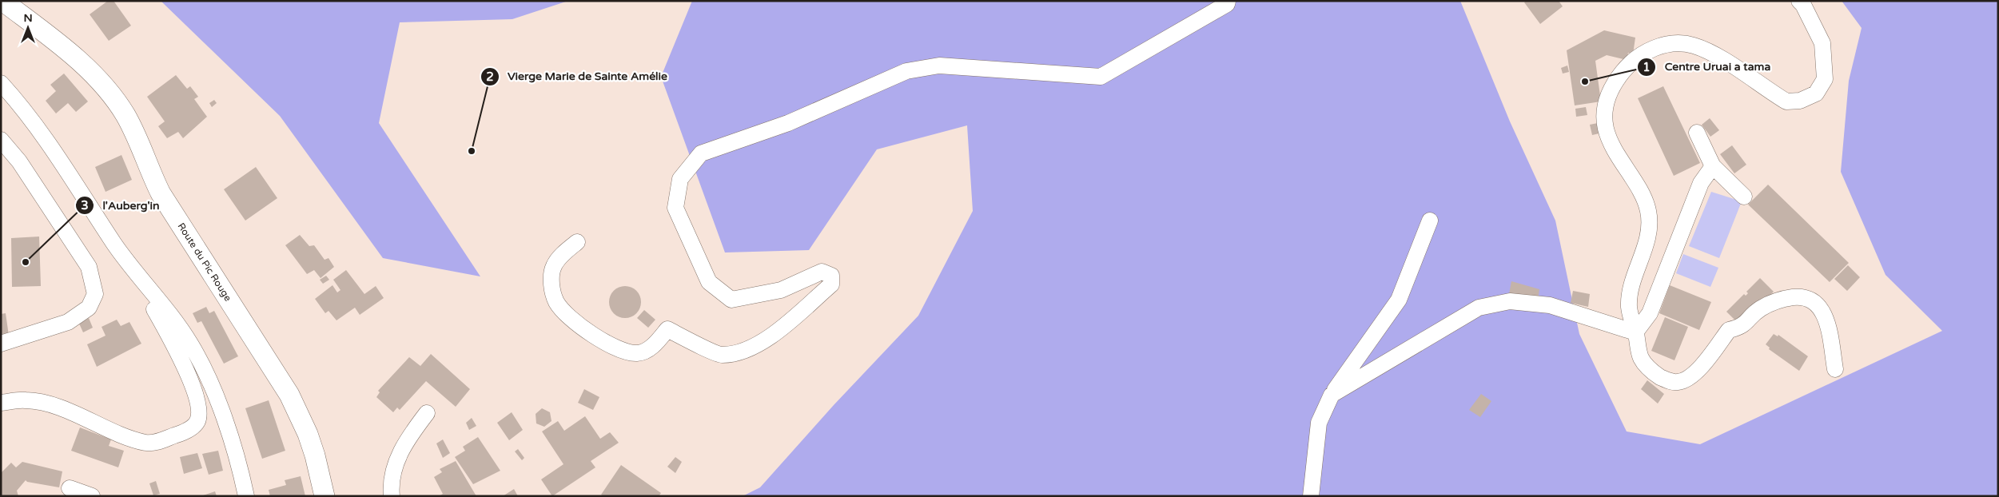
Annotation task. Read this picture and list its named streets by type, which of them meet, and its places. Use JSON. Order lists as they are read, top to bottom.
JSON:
{
  "streets": {
    "street": ["Route du Pic Rouge"]
  },
  "places": ["Centre Uruai a tama", "Vierge Marie de Sainte Amélie", "l'Auberg'in"],
  "north": "top"
}
